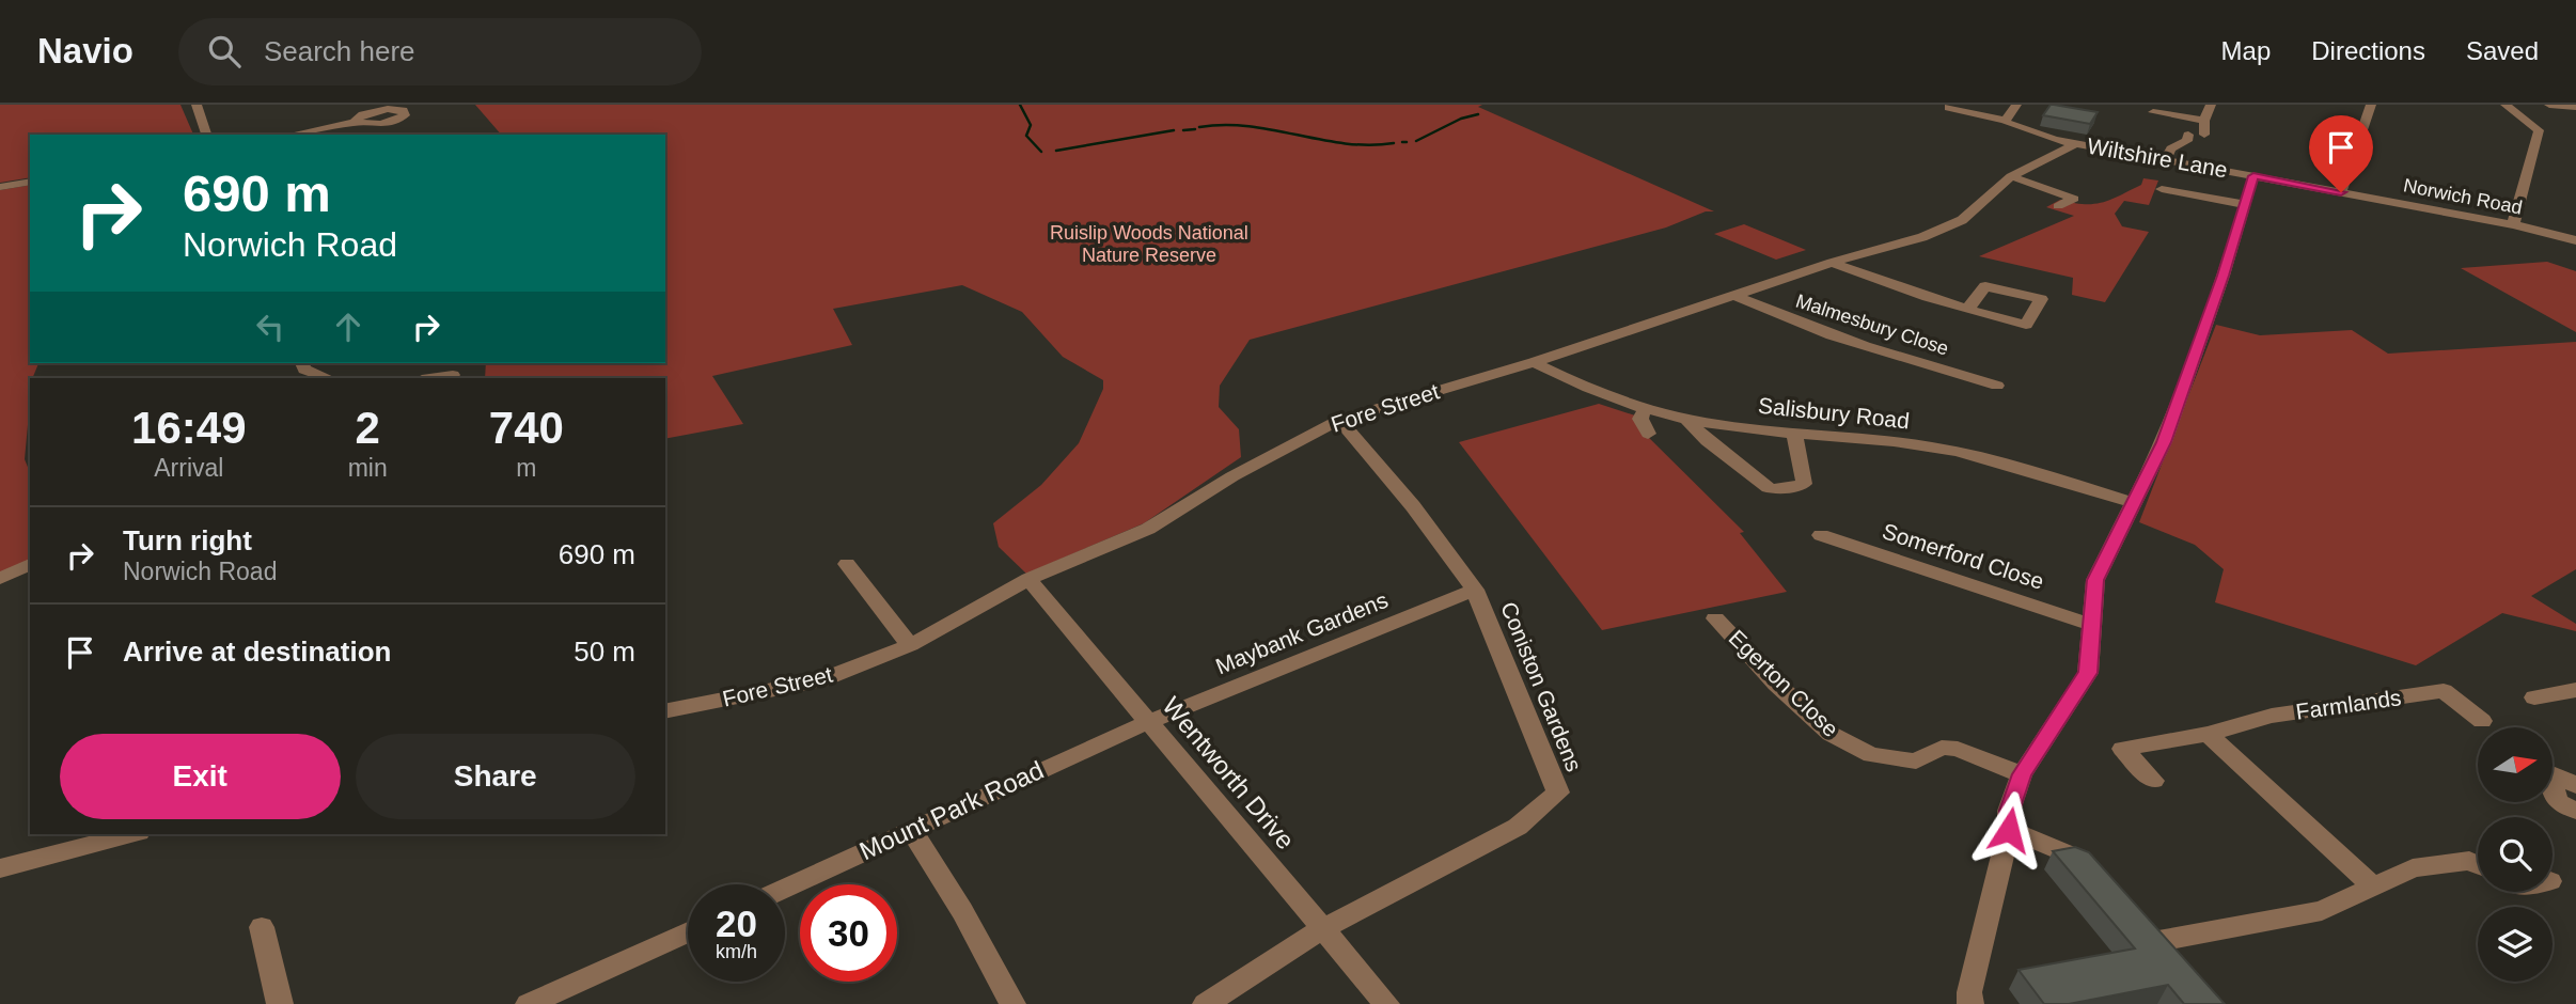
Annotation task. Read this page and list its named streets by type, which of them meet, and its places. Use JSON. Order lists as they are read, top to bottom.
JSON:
{
  "streets": {
    "street": [
      "Wiltshire Lane",
      "Norwich Road",
      "Malmesbury Close",
      "Fore Street",
      "Salisbury Road",
      "Somerford Close",
      "Maybank Gardens",
      "Egerton Close",
      "Coniston Gardens",
      "Farmlands",
      "Wentworth Drive",
      "Mount Park Road"
    ]
  },
  "crossings": [
    ["Wiltshire Lane", "Norwich Road"],
    ["Wiltshire Lane", "Fore Street"],
    ["Wiltshire Lane", "Salisbury Road"],
    ["Wiltshire Lane", "Somerford Close"],
    ["Wiltshire Lane", "Egerton Close"],
    ["Malmesbury Close", "Fore Street"],
    ["Fore Street", "Salisbury Road"],
    ["Fore Street", "Coniston Gardens"],
    ["Fore Street", "Wentworth Drive"],
    ["Maybank Gardens", "Coniston Gardens"],
    ["Maybank Gardens", "Wentworth Drive"],
    ["Maybank Gardens", "Mount Park Road"],
    ["Coniston Gardens", "Wentworth Drive"],
    ["Wentworth Drive", "Mount Park Road"]
  ],
  "parks": ["Ruislip Woods National Nature Reserve"],
  "north": "right",
  "page": {
    "header": "Navio",
    "search": "Search here",
    "nav": ["Map", "Directions", "Saved"],
    "turn": ["690 m", "Norwich Road"],
    "eta": [
      "16:49",
      "Arrival",
      "2",
      "min",
      "740",
      "m"
    ],
    "list": [
      {
        "name": "Turn right",
        "note": "Norwich Road",
        "value": "690 m"
      },
      {
        "name": "Arrive at destination",
        "value": "50 m"
      }
    ],
    "buttons": ["Exit", "Share"],
    "speed": "20 km/h",
    "limit": "30"
  }
}
